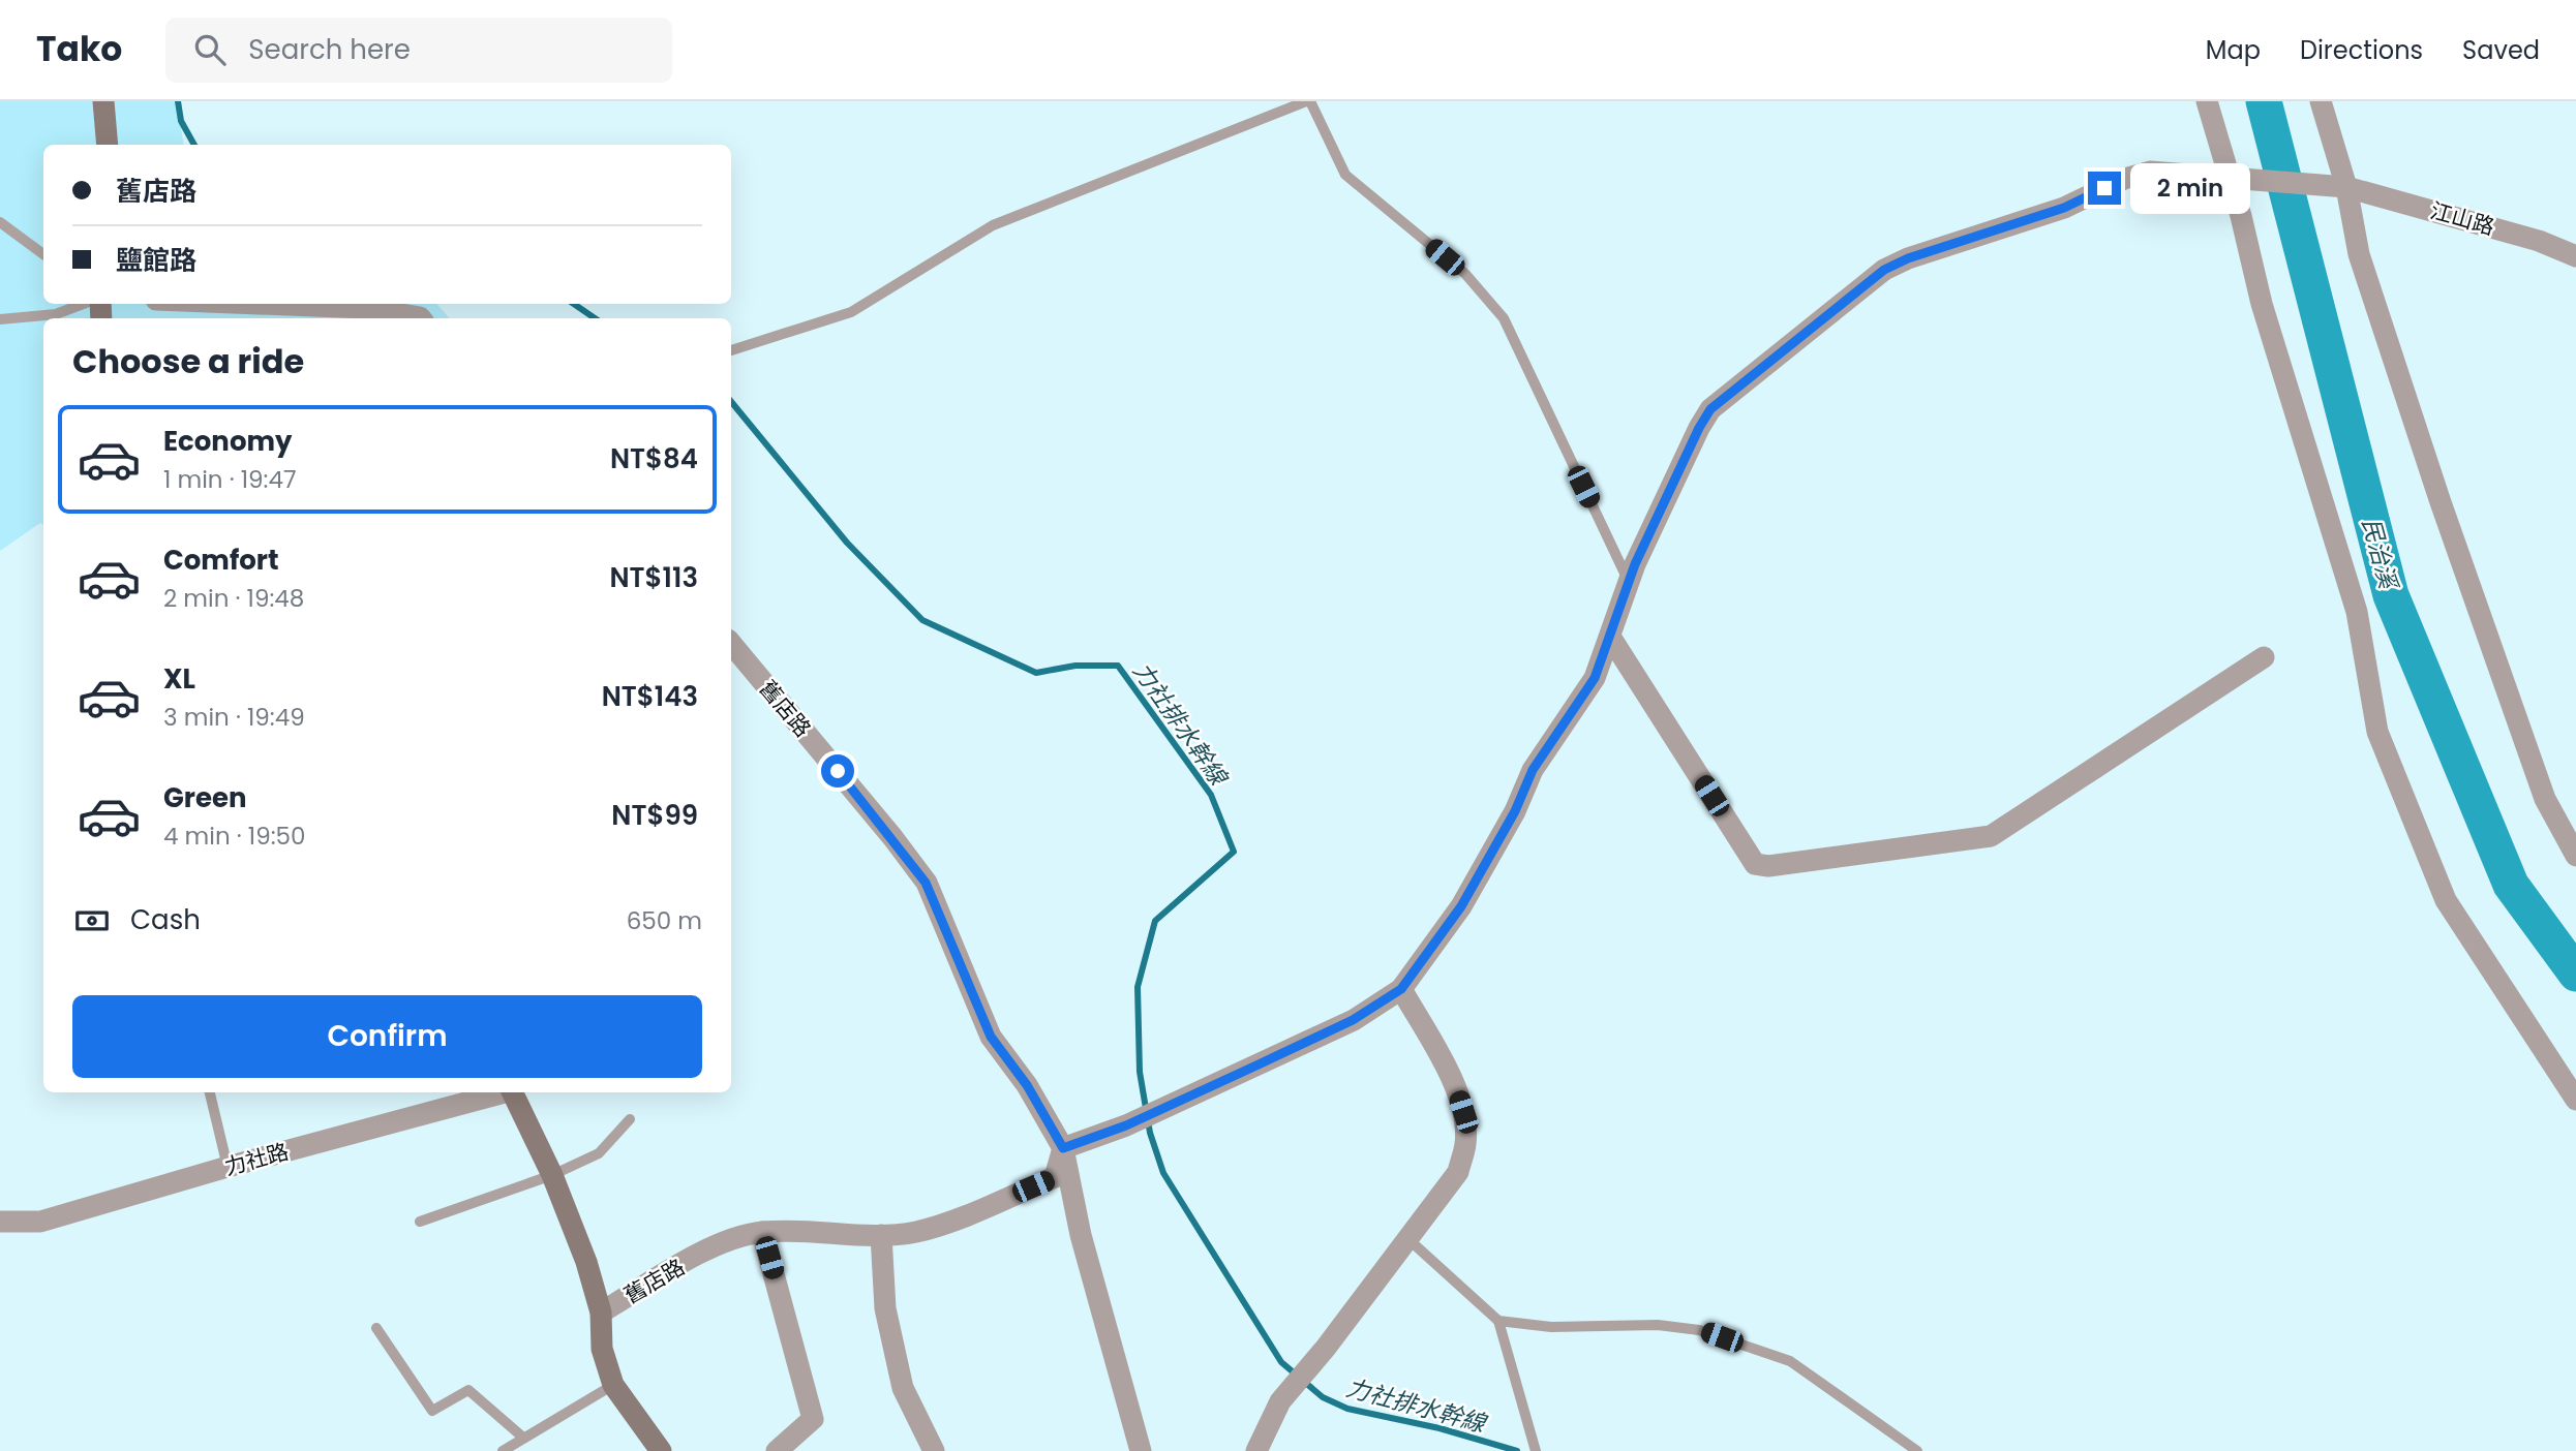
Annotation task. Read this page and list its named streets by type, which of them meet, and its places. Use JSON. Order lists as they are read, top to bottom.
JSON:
{
  "streets": {
    "main road": ["力社路"],
    "street": ["江山路", "舊店路"]
  },
  "crossings": [
    ["舊店路", "力社路"]
  ],
  "water": ["民治溪", "力社排水幹線"],
  "page": {
    "header": "Tako",
    "search": "Search here",
    "nav": ["Map", "Directions", "Saved"],
    "banner": ["舊店路", "鹽館路"],
    "bubble": "2 min",
    "heading": "Choose a ride",
    "list": [
      {
        "name": "Economy",
        "note": "1 min · 19:47",
        "value": "NT$84"
      },
      {
        "name": "Comfort",
        "note": "2 min · 19:48",
        "value": "NT$113"
      },
      {
        "name": "XL",
        "note": "3 min · 19:49",
        "value": "NT$143"
      },
      {
        "name": "Green",
        "note": "4 min · 19:50",
        "value": "NT$99"
      }
    ],
    "pay": ["Cash", "650 m"],
    "buttons": "Confirm"
  }
}
